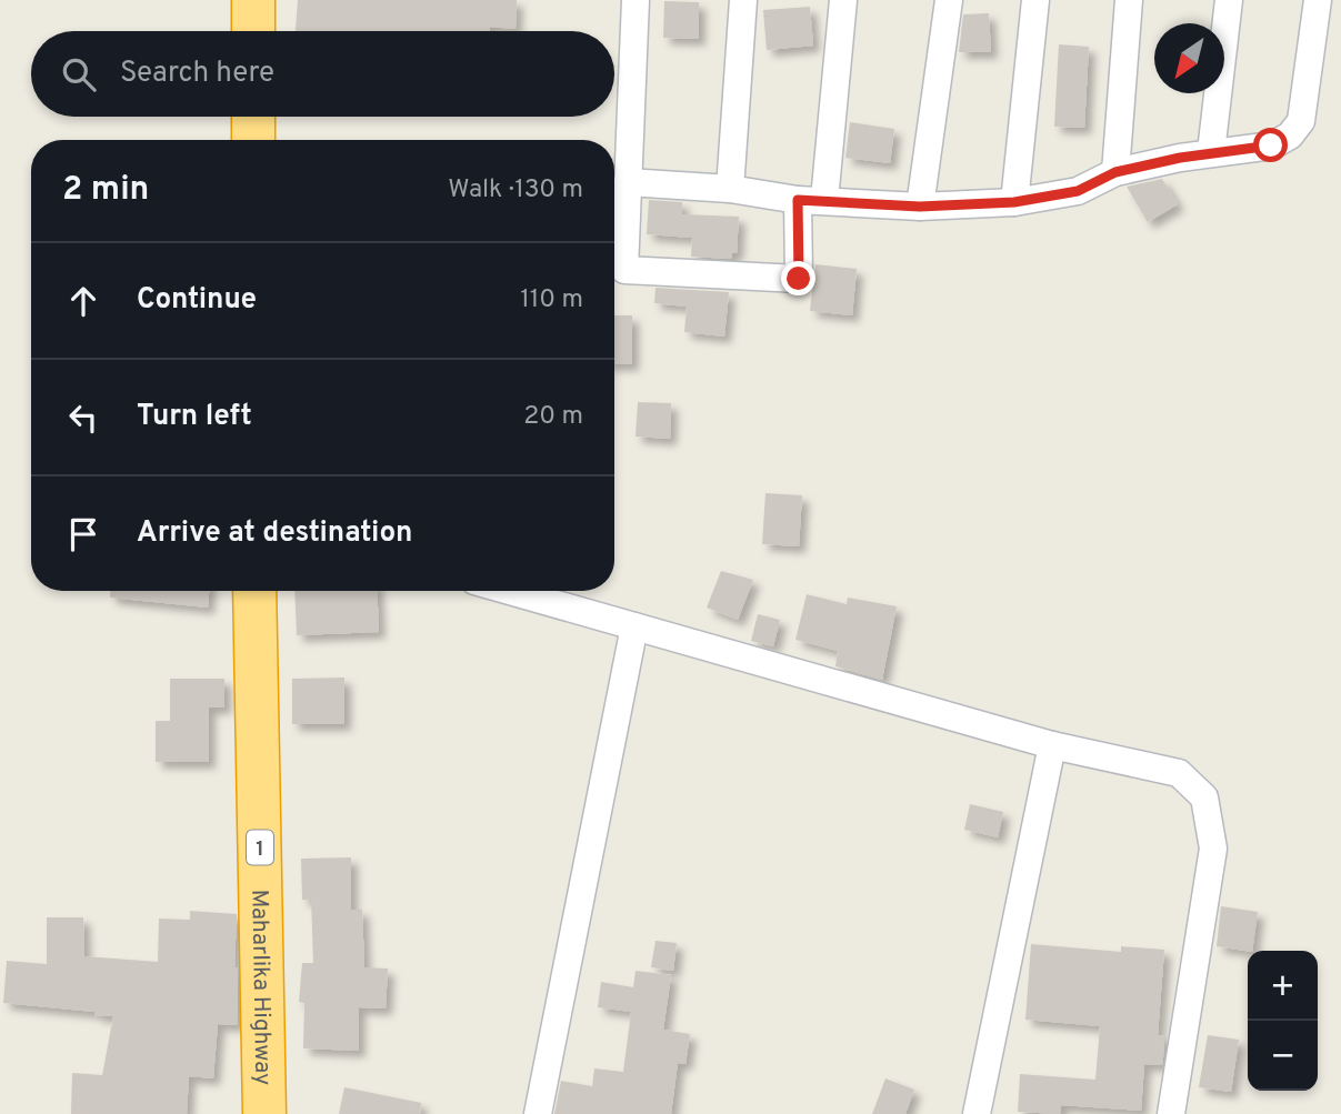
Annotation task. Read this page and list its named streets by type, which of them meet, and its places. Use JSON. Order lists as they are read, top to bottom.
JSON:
{
  "streets": {
    "highway": ["1", "Maharlika Highway"]
  },
  "north": "bottom left",
  "page": {
    "search": "Search here",
    "heading": ["2 min", "Walk · 130 m"],
    "list": [
      ["Continue", "110 m"],
      ["Turn left", "20 m"],
      "Arrive at destination"
    ],
    "map_buttons": ["+", "−"]
  }
}
